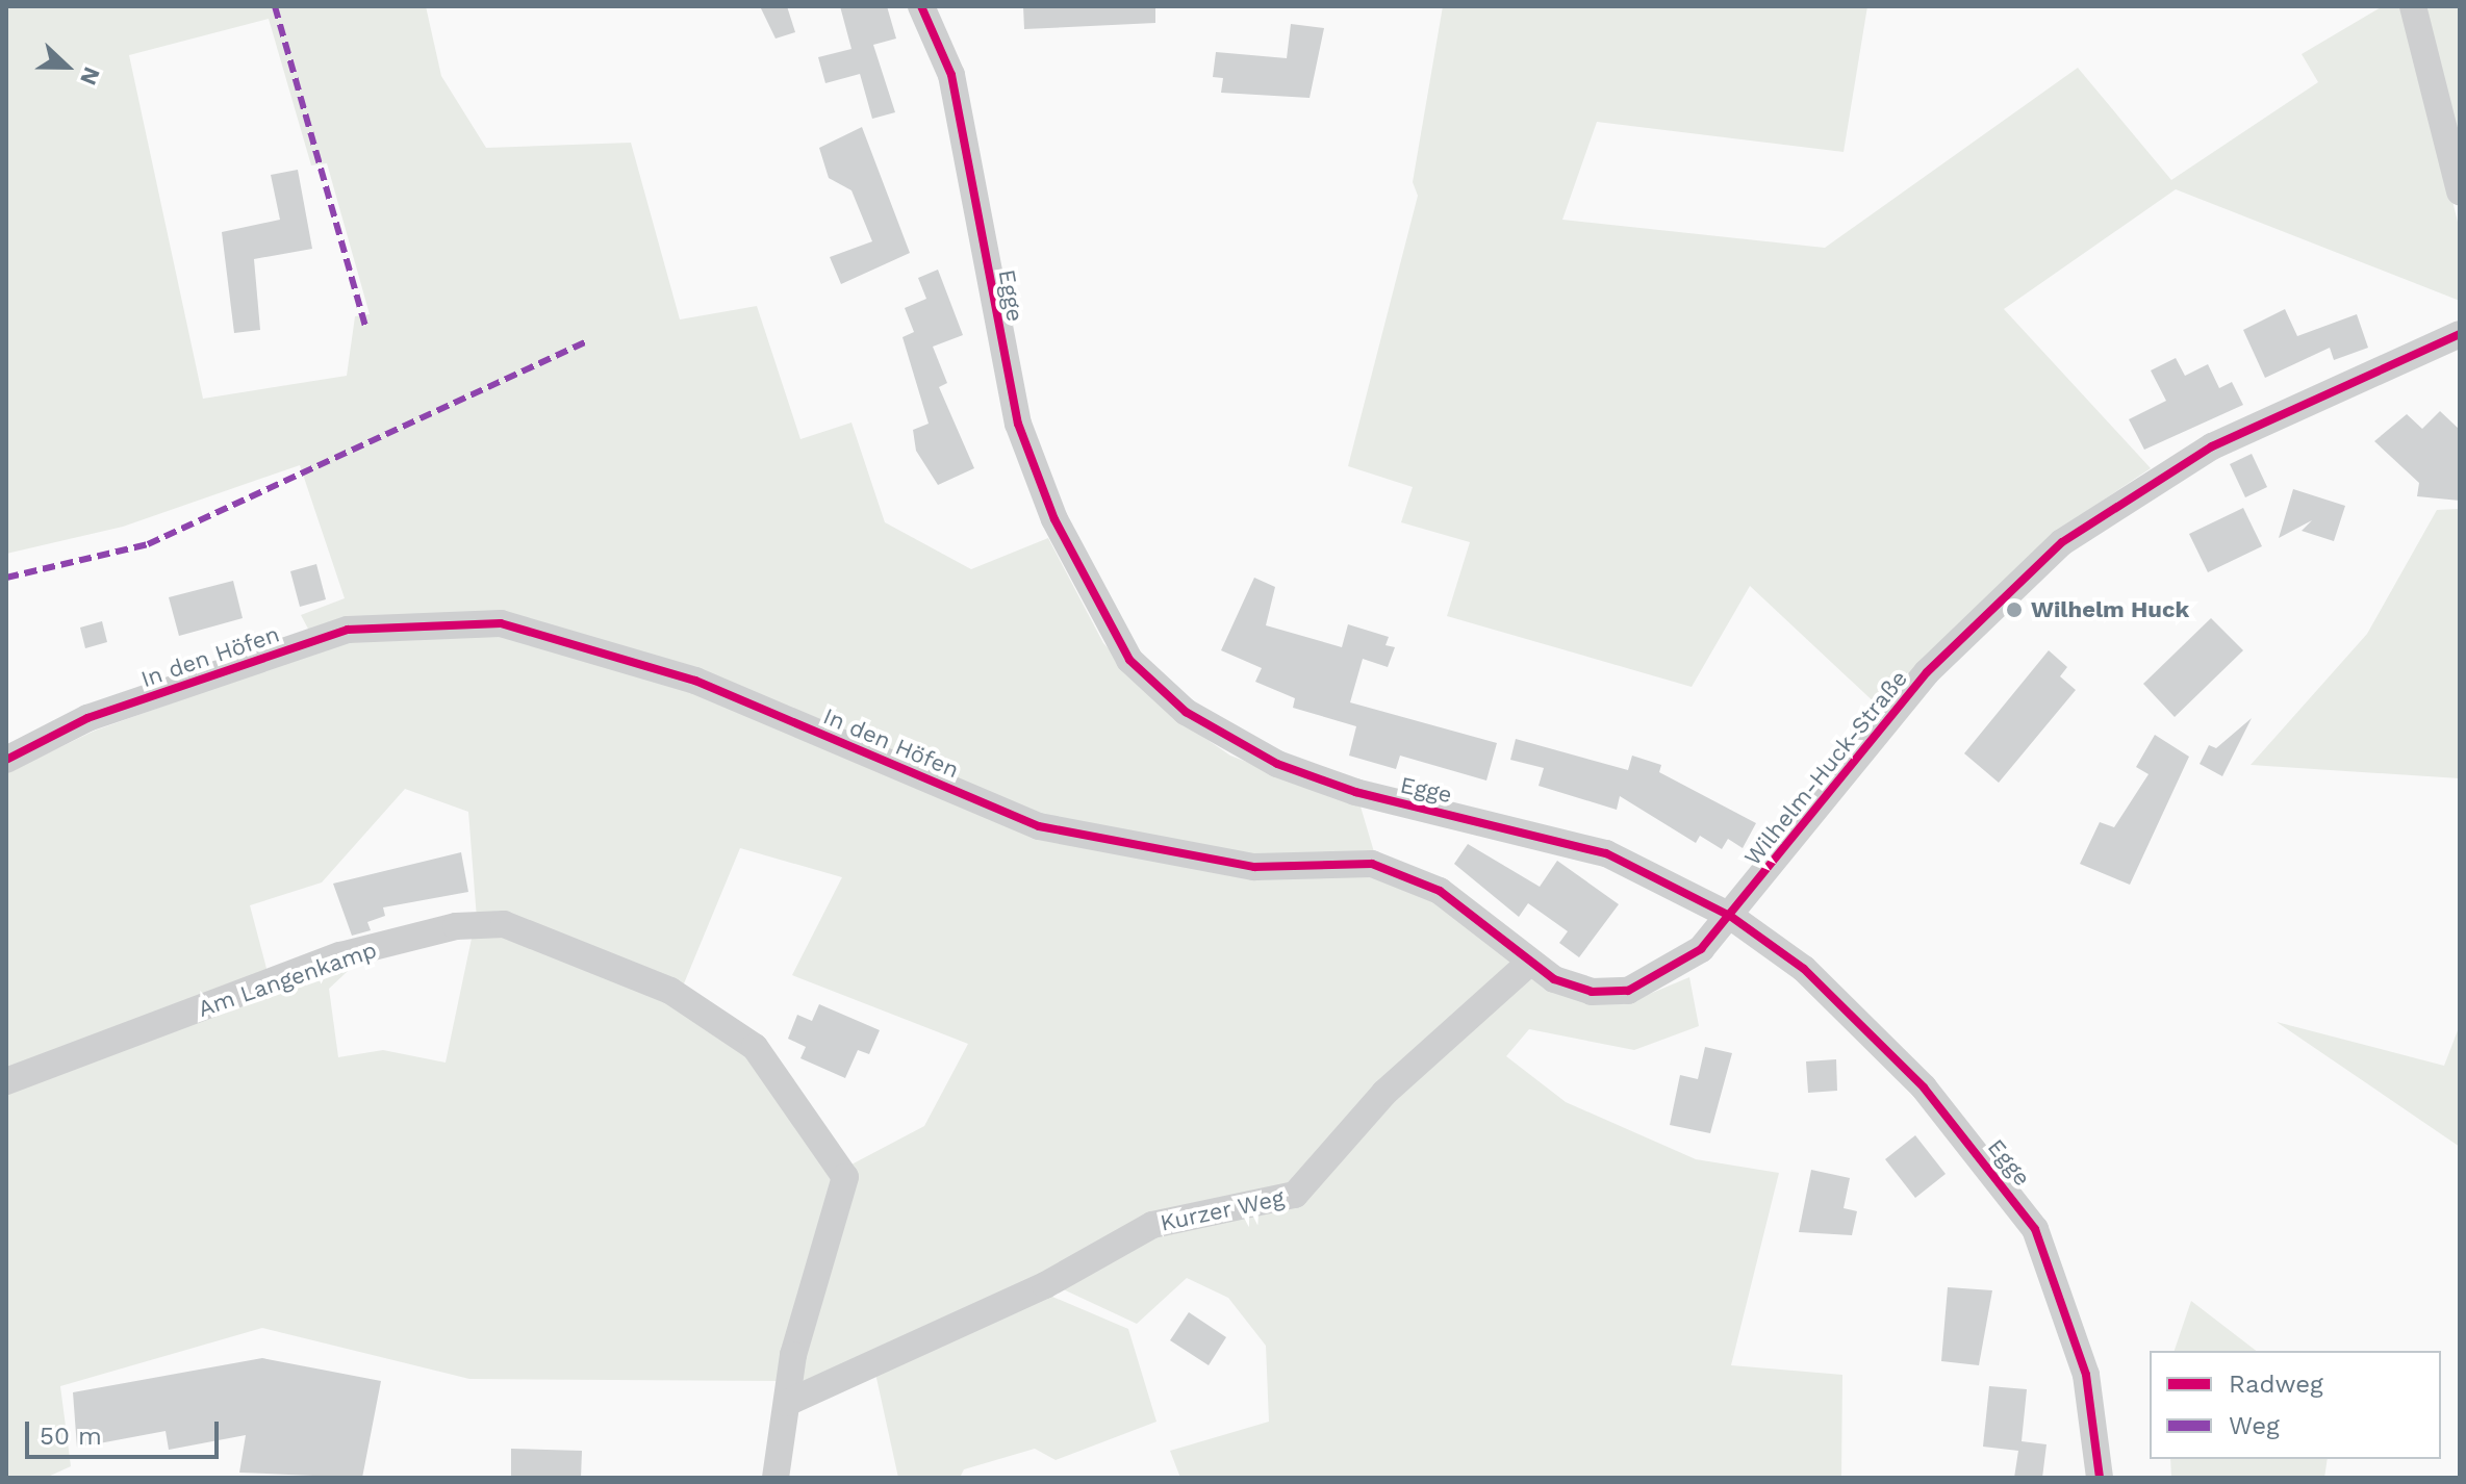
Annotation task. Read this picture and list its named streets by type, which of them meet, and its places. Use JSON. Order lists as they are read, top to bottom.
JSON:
{
  "streets": {
    "street": [
      "Egge",
      "In den Höfen",
      "Wilhelm-Huck-Straße",
      "Am Langenkamp",
      "Kurzer Weg"
    ]
  },
  "crossings": [
    ["Egge", "In den Höfen"],
    ["Egge", "Wilhelm-Huck-Straße"],
    ["In den Höfen", "Wilhelm-Huck-Straße"],
    ["In den Höfen", "Kurzer Weg"],
    ["Am Langenkamp", "Kurzer Weg"]
  ],
  "places": ["Wilhelm Huck"],
  "legend": ["Radweg", "Weg"],
  "scale_bar": "50 m",
  "north": "right"
}
